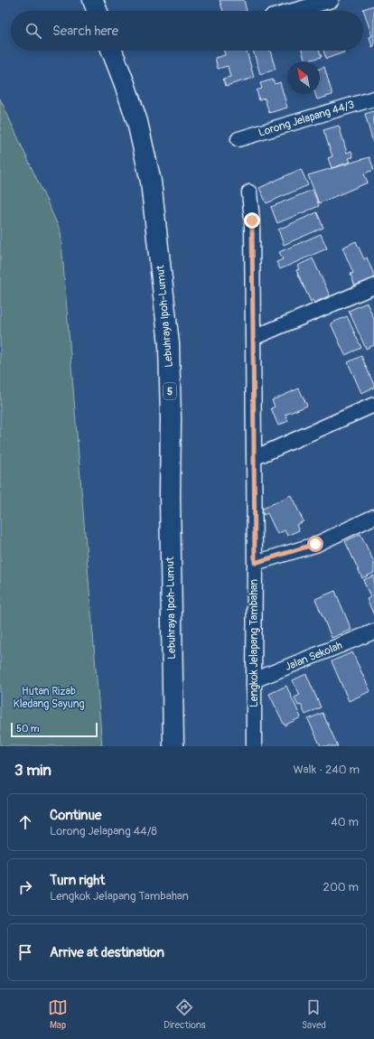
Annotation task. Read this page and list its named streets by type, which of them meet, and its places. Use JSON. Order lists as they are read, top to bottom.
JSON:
{
  "streets": {
    "highway": ["Lebuhraya Ipoh-Lumut", "5"],
    "street": ["Lorong Jelapang 44/3", "Lengkok Jelapang Tambahan", "Jalan Sekolah"]
  },
  "crossings": [
    ["Lengkok Jelapang Tambahan", "Jalan Sekolah"]
  ],
  "parks": ["Hutan Rizab Kledang Sayung"],
  "scale_bar": "50 m",
  "north": "top left",
  "page": {
    "search": "Search here",
    "scale": "50 m",
    "heading": ["3 min", "Walk · 240 m"],
    "list": [
      ["Continue", "Lorong Jelapang 44/8", "40 m"],
      ["Turn right", "Lengkok Jelapang Tambahan", "200 m"],
      "Arrive at destination"
    ],
    "nav": ["Map", "Directions", "Saved"]
  }
}
